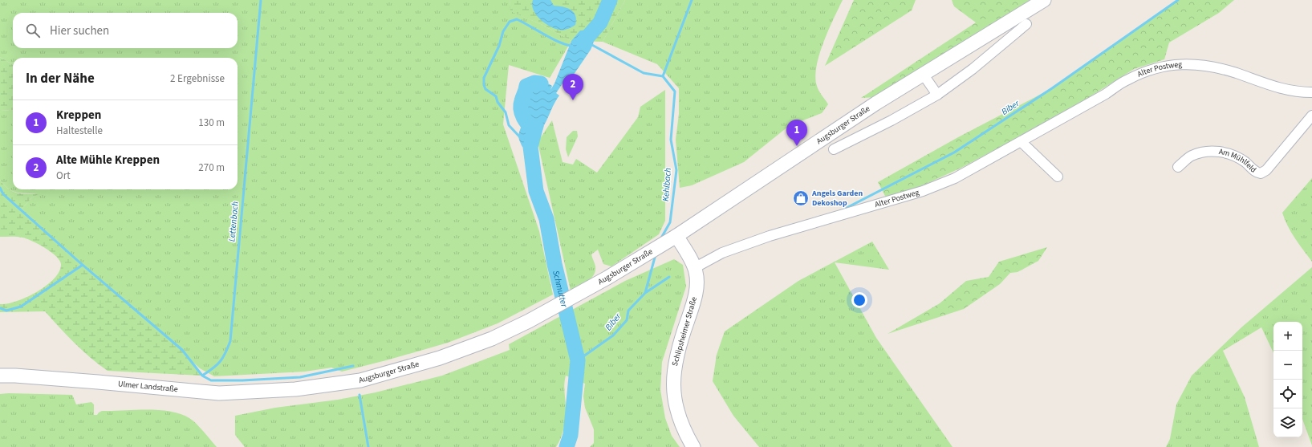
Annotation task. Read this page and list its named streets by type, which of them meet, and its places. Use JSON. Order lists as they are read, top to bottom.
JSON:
{
  "streets": {
    "main road": ["Augsburger Straße", "Schlipsheimer Straße", "Ulmer Landstraße"],
    "street": ["Alter Postweg", "Am Mühlfeld"]
  },
  "crossings": [
    ["Alter Postweg", "Schlipsheimer Straße"],
    ["Augsburger Straße", "Schlipsheimer Straße"],
    ["Augsburger Straße", "Ulmer Landstraße"]
  ],
  "water": [
    "Biber",
    "Kehlbach",
    "Lettenbach",
    "Schmutter"
  ],
  "places": {
    "shop": ["Angels Garden Dekoshop"]
  },
  "page": {
    "search": "Hier suchen",
    "heading": ["In der Nähe", "2 Ergebnisse"],
    "pins": ["2", "1"],
    "list": [
      {
        "mark": "1",
        "name": "Kreppen",
        "note": "Haltestelle",
        "value": "130 m"
      },
      {
        "mark": "2",
        "name": "Alte Mühle Kreppen",
        "note": "Ort",
        "value": "270 m"
      }
    ],
    "map_buttons": ["+", "−"]
  }
}
